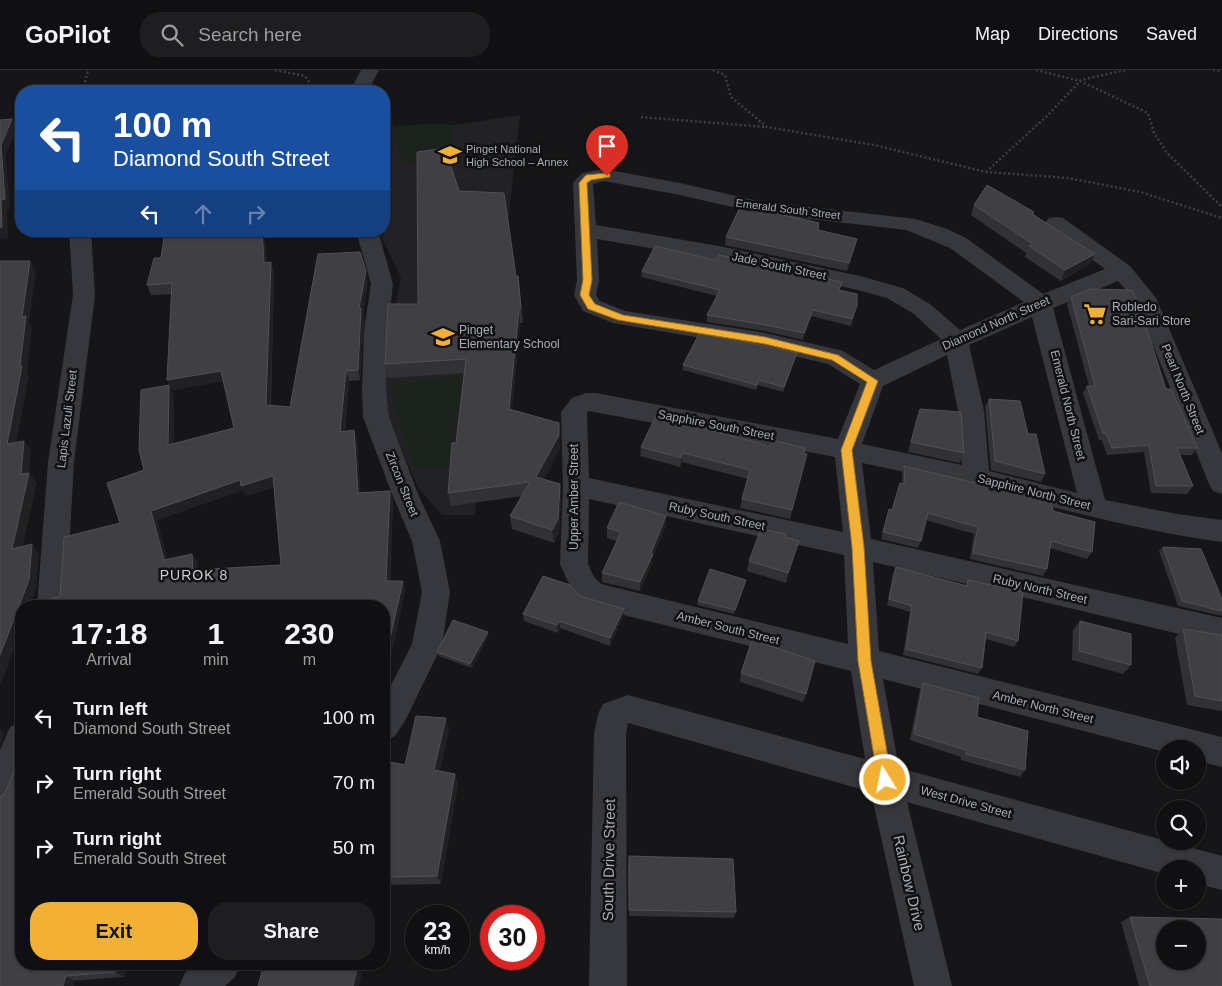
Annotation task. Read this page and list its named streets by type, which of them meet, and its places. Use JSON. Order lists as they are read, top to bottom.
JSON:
{
  "streets": {
    "street": [
      "Emerald South Street",
      "Jade South Street",
      "Diamond North Street",
      "Pearl North Street",
      "Emerald North Street",
      "Lapis Lazuli Street",
      "Sapphire South Street",
      "Zircon Street",
      "Sapphire North Street",
      "Upper Amber Street",
      "Ruby South Street",
      "Ruby North Street",
      "Amber South Street",
      "Amber North Street",
      "West Drive Street",
      "South Drive Street",
      "Rainbow Drive"
    ]
  },
  "crossings": [
    ["Emerald South Street", "Jade South Street"],
    ["Emerald South Street", "Diamond North Street"],
    ["Emerald South Street", "Emerald North Street"],
    ["Jade South Street", "Diamond North Street"],
    ["Diamond North Street", "Pearl North Street"],
    ["Diamond North Street", "Emerald North Street"],
    ["Emerald North Street", "Sapphire North Street"],
    ["Sapphire South Street", "Sapphire North Street"],
    ["Sapphire South Street", "Upper Amber Street"],
    ["Sapphire South Street", "Rainbow Drive"],
    ["Sapphire North Street", "Rainbow Drive"],
    ["Upper Amber Street", "Ruby South Street"],
    ["Upper Amber Street", "Amber South Street"],
    ["Ruby South Street", "Ruby North Street"],
    ["Ruby South Street", "Rainbow Drive"],
    ["Ruby North Street", "Rainbow Drive"],
    ["Amber South Street", "Amber North Street"],
    ["Amber South Street", "Rainbow Drive"],
    ["Amber North Street", "Rainbow Drive"],
    ["West Drive Street", "South Drive Street"],
    ["West Drive Street", "Rainbow Drive"]
  ],
  "districts": ["PUROK 8"],
  "places": {
    "school or university": ["Pinget National High School – Annex", "Pinget Elementary School"],
    "supermarket": ["Robledo Sari-Sari Store"]
  },
  "page": {
    "header": "GoPilot",
    "search": "Search here",
    "nav": ["Map", "Directions", "Saved"],
    "turn": ["100 m", "Diamond South Street"],
    "eta": [
      "17:18",
      "Arrival",
      "1",
      "min",
      "230",
      "m"
    ],
    "list": [
      {
        "name": "Turn left",
        "note": "Diamond South Street",
        "value": "100 m"
      },
      {
        "name": "Turn right",
        "note": "Emerald South Street",
        "value": "70 m"
      },
      {
        "name": "Turn right",
        "note": "Emerald South Street",
        "value": "50 m"
      }
    ],
    "map_buttons": ["+", "−"],
    "buttons": ["Exit", "Share"],
    "speed": "23 km/h",
    "limit": "30"
  }
}
